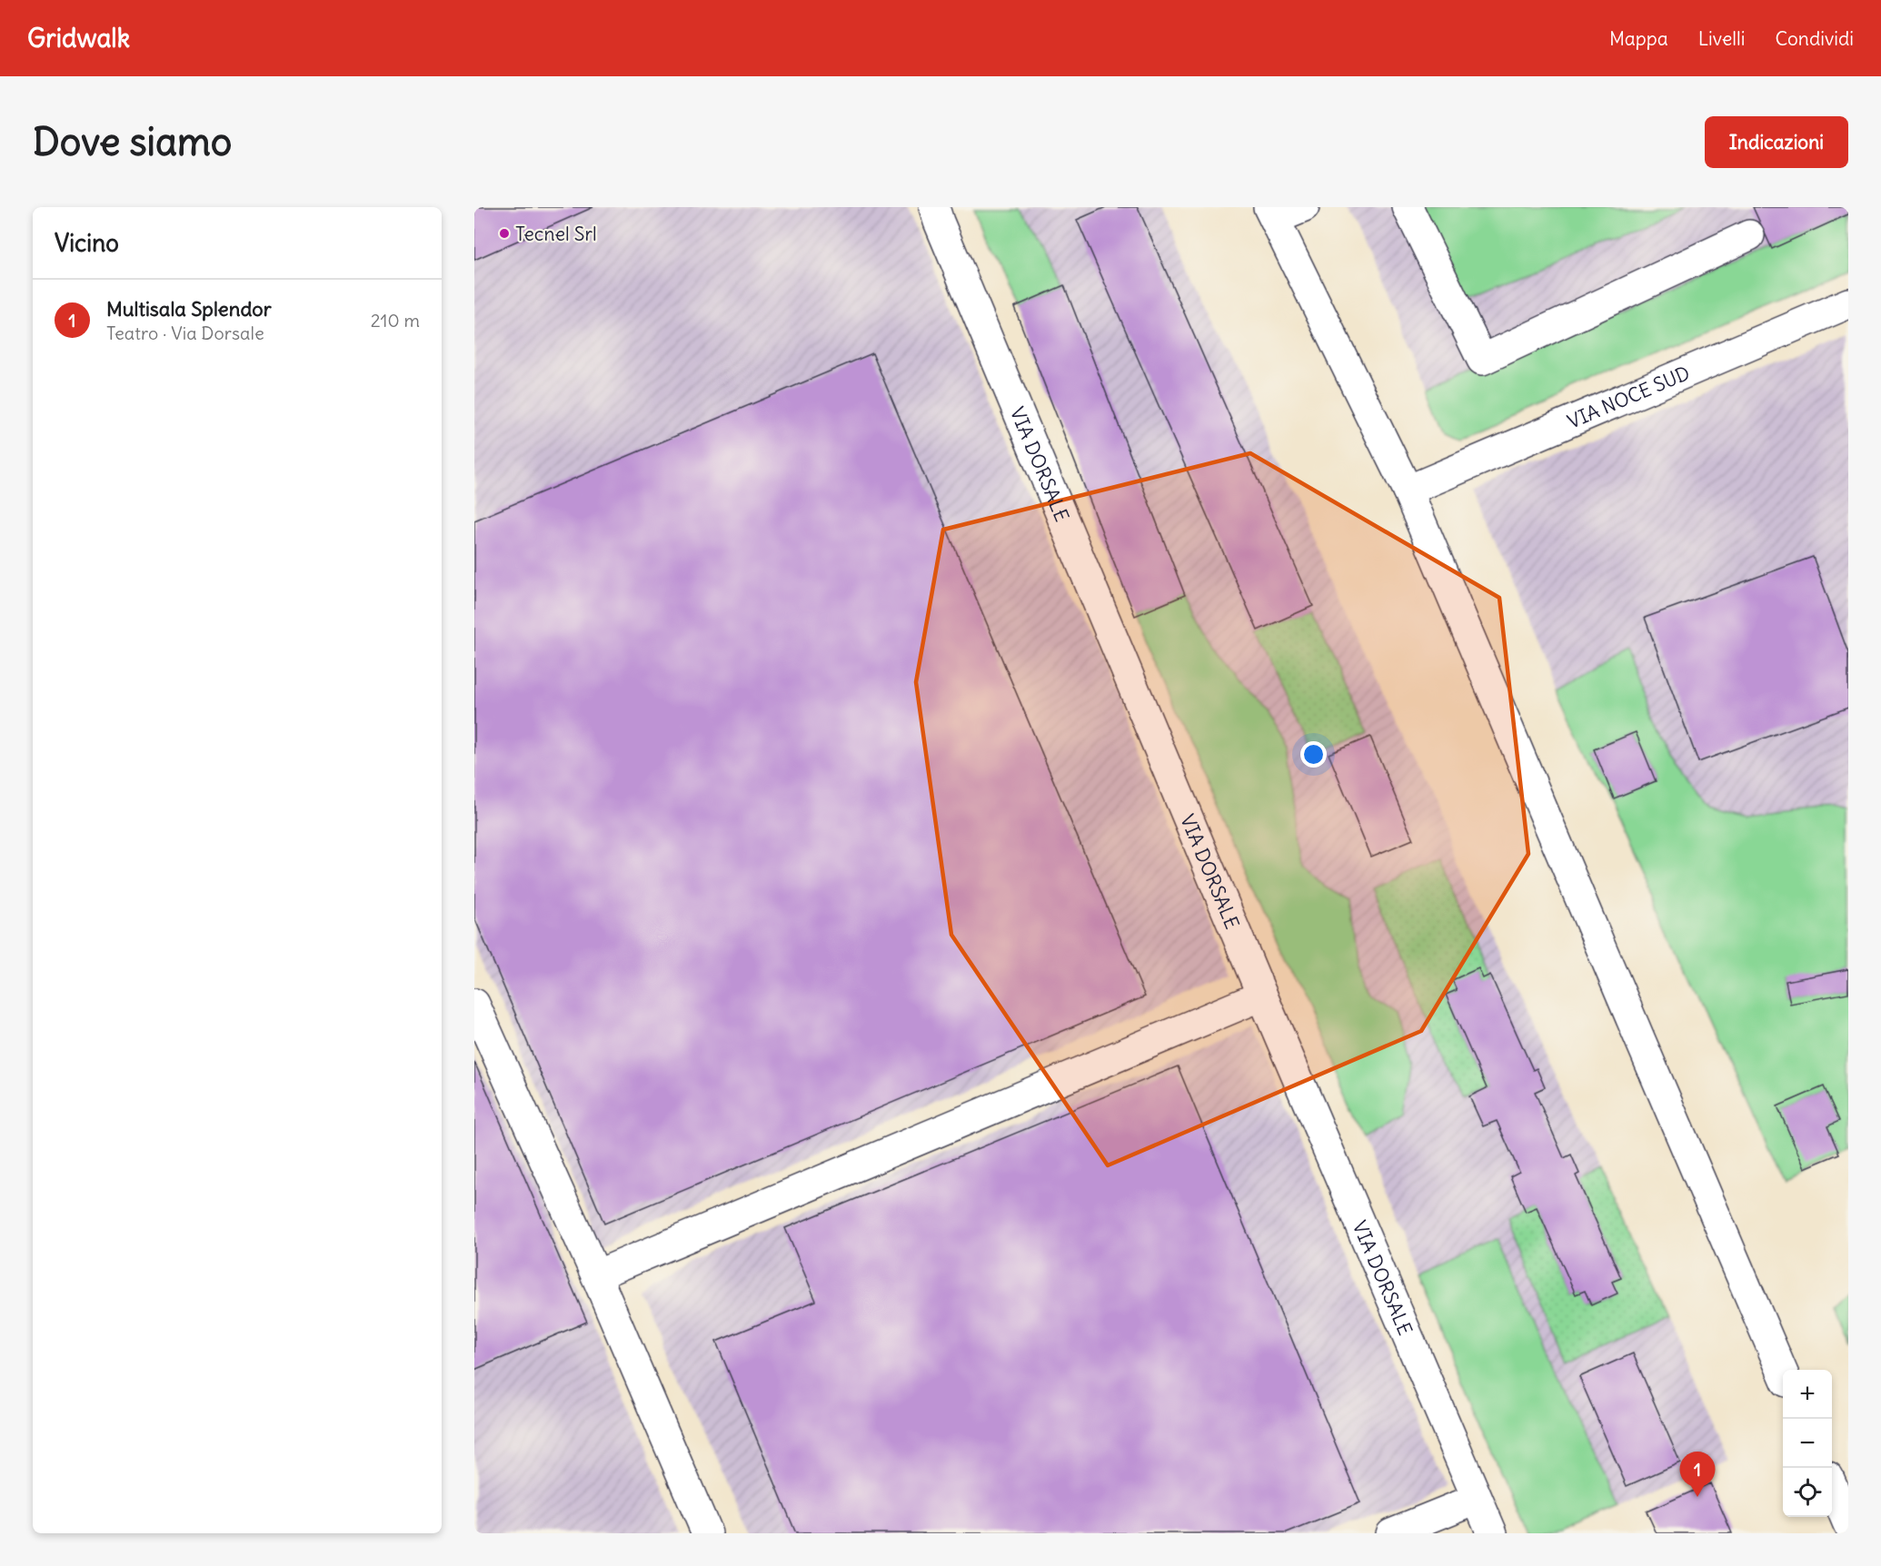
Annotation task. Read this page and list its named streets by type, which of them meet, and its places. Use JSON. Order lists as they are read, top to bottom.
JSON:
{
  "streets": {
    "street": ["VIA NOCE SUD", "VIA DORSALE"]
  },
  "places": ["Tecnel Srl"],
  "page": {
    "header": "Gridwalk",
    "nav": ["Mappa", "Livelli", "Condividi"],
    "buttons": "Indicazioni",
    "title": "Dove siamo",
    "heading": "Vicino",
    "list": [
      {
        "mark": "1",
        "name": "Multisala Splendor",
        "note": "Teatro · Via Dorsale",
        "value": "210 m"
      }
    ],
    "map_buttons": ["+", "−"],
    "pins": "1"
  }
}
